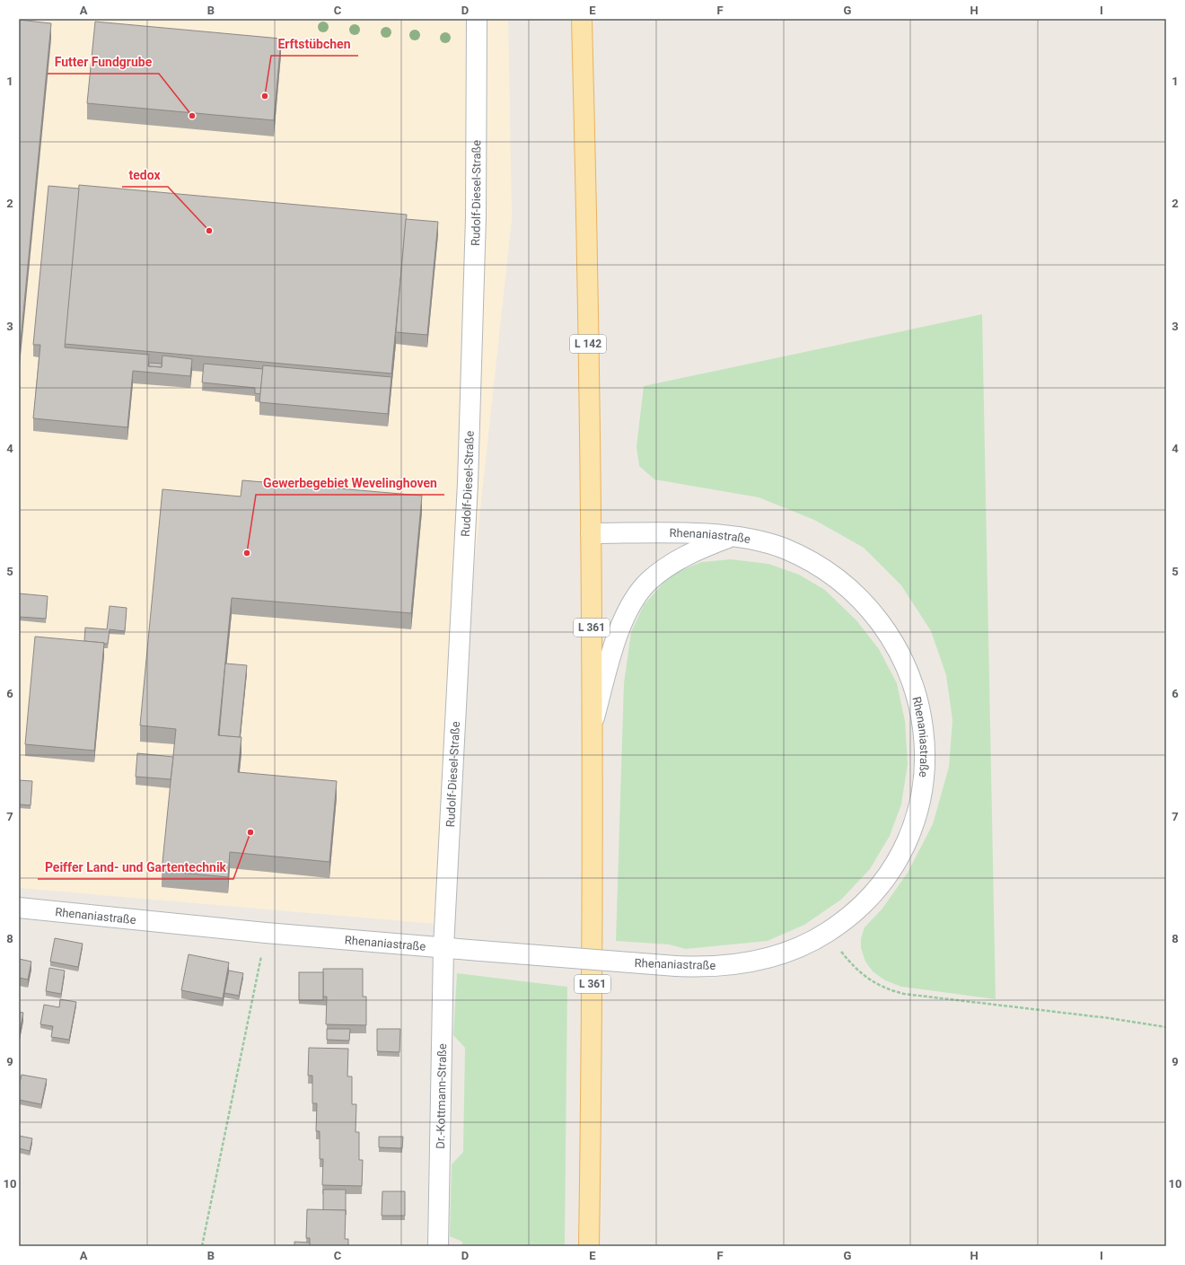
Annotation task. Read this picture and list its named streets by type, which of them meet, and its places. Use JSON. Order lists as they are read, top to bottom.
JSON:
{
  "streets": {
    "main road": [
      "Rudolf-Diesel-Straße",
      "L 142",
      "Rhenaniastraße",
      "L 361",
      "Dr.-Kottmann-Straße"
    ]
  },
  "crossings": [
    ["Rudolf-Diesel-Straße", "Rhenaniastraße"],
    ["Rudolf-Diesel-Straße", "Dr.-Kottmann-Straße"],
    ["L 142", "Rhenaniastraße"],
    ["L 142", "L 361"],
    ["Rhenaniastraße", "L 361"],
    ["Rhenaniastraße", "Dr.-Kottmann-Straße"]
  ],
  "places": [
    "Erftstübchen",
    "Futter Fundgrube",
    "tedox",
    "Gewerbegebiet Wevelinghoven",
    "Peiffer Land- und Gartentechnik"
  ],
  "grid": {
    "columns": [
      "A",
      "B",
      "C",
      "D",
      "E",
      "F",
      "G",
      "H",
      "I"
    ],
    "rows": [
      "1",
      "2",
      "3",
      "4",
      "5",
      "6",
      "7",
      "8",
      "9",
      "10"
    ]
  }
}
